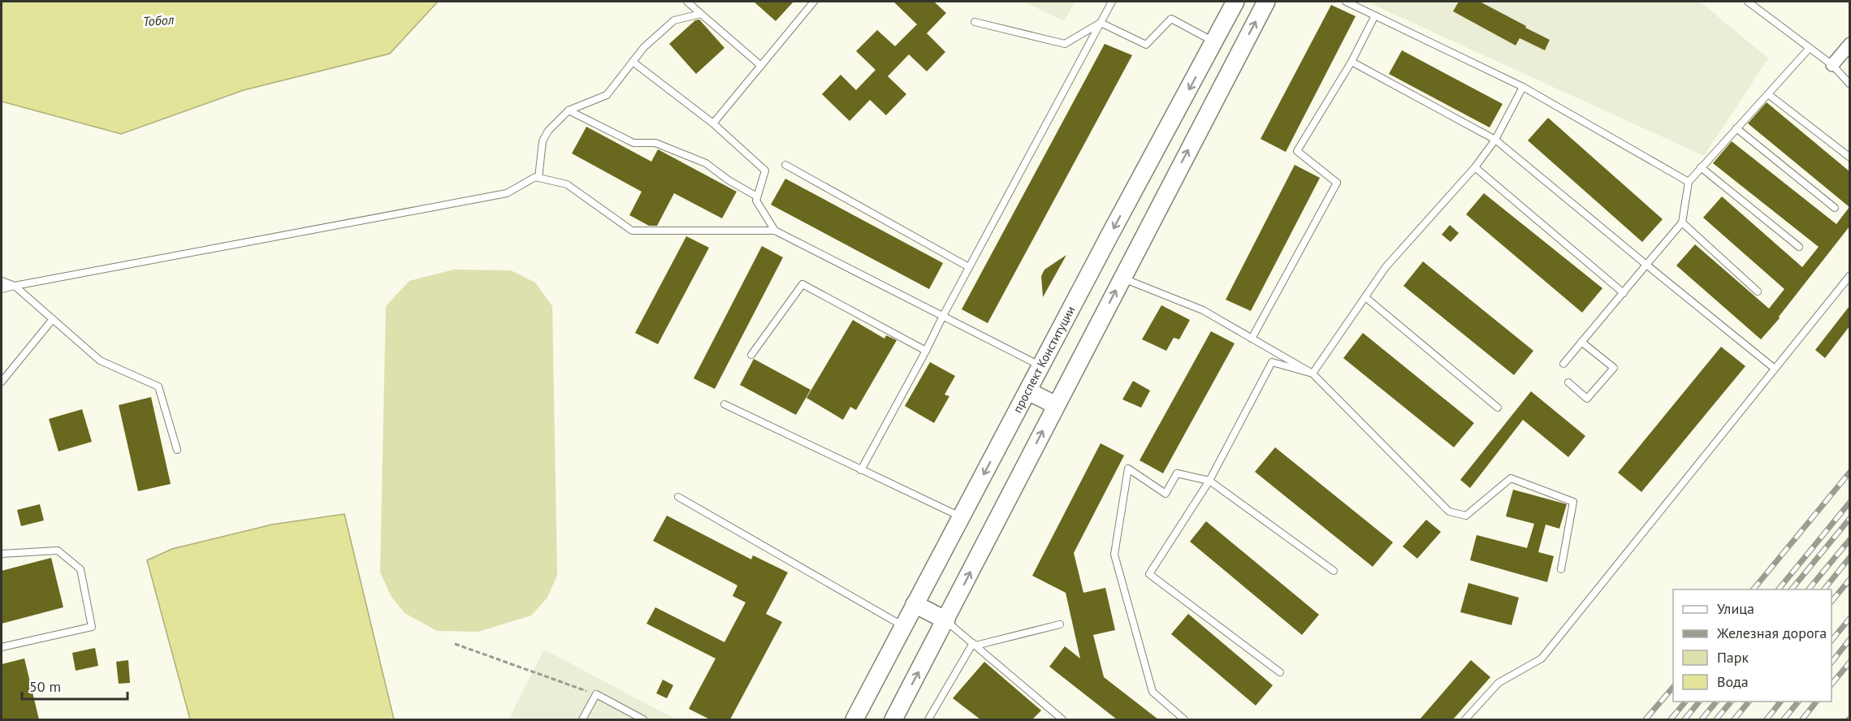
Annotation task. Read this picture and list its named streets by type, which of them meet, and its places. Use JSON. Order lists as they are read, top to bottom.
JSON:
{
  "streets": {
    "main road": ["проспект Конституции"]
  },
  "water": ["Тобол"],
  "legend": [
    "Улица",
    "Железная дорога",
    "Парк",
    "Вода"
  ],
  "scale_bar": "50 m"
}
